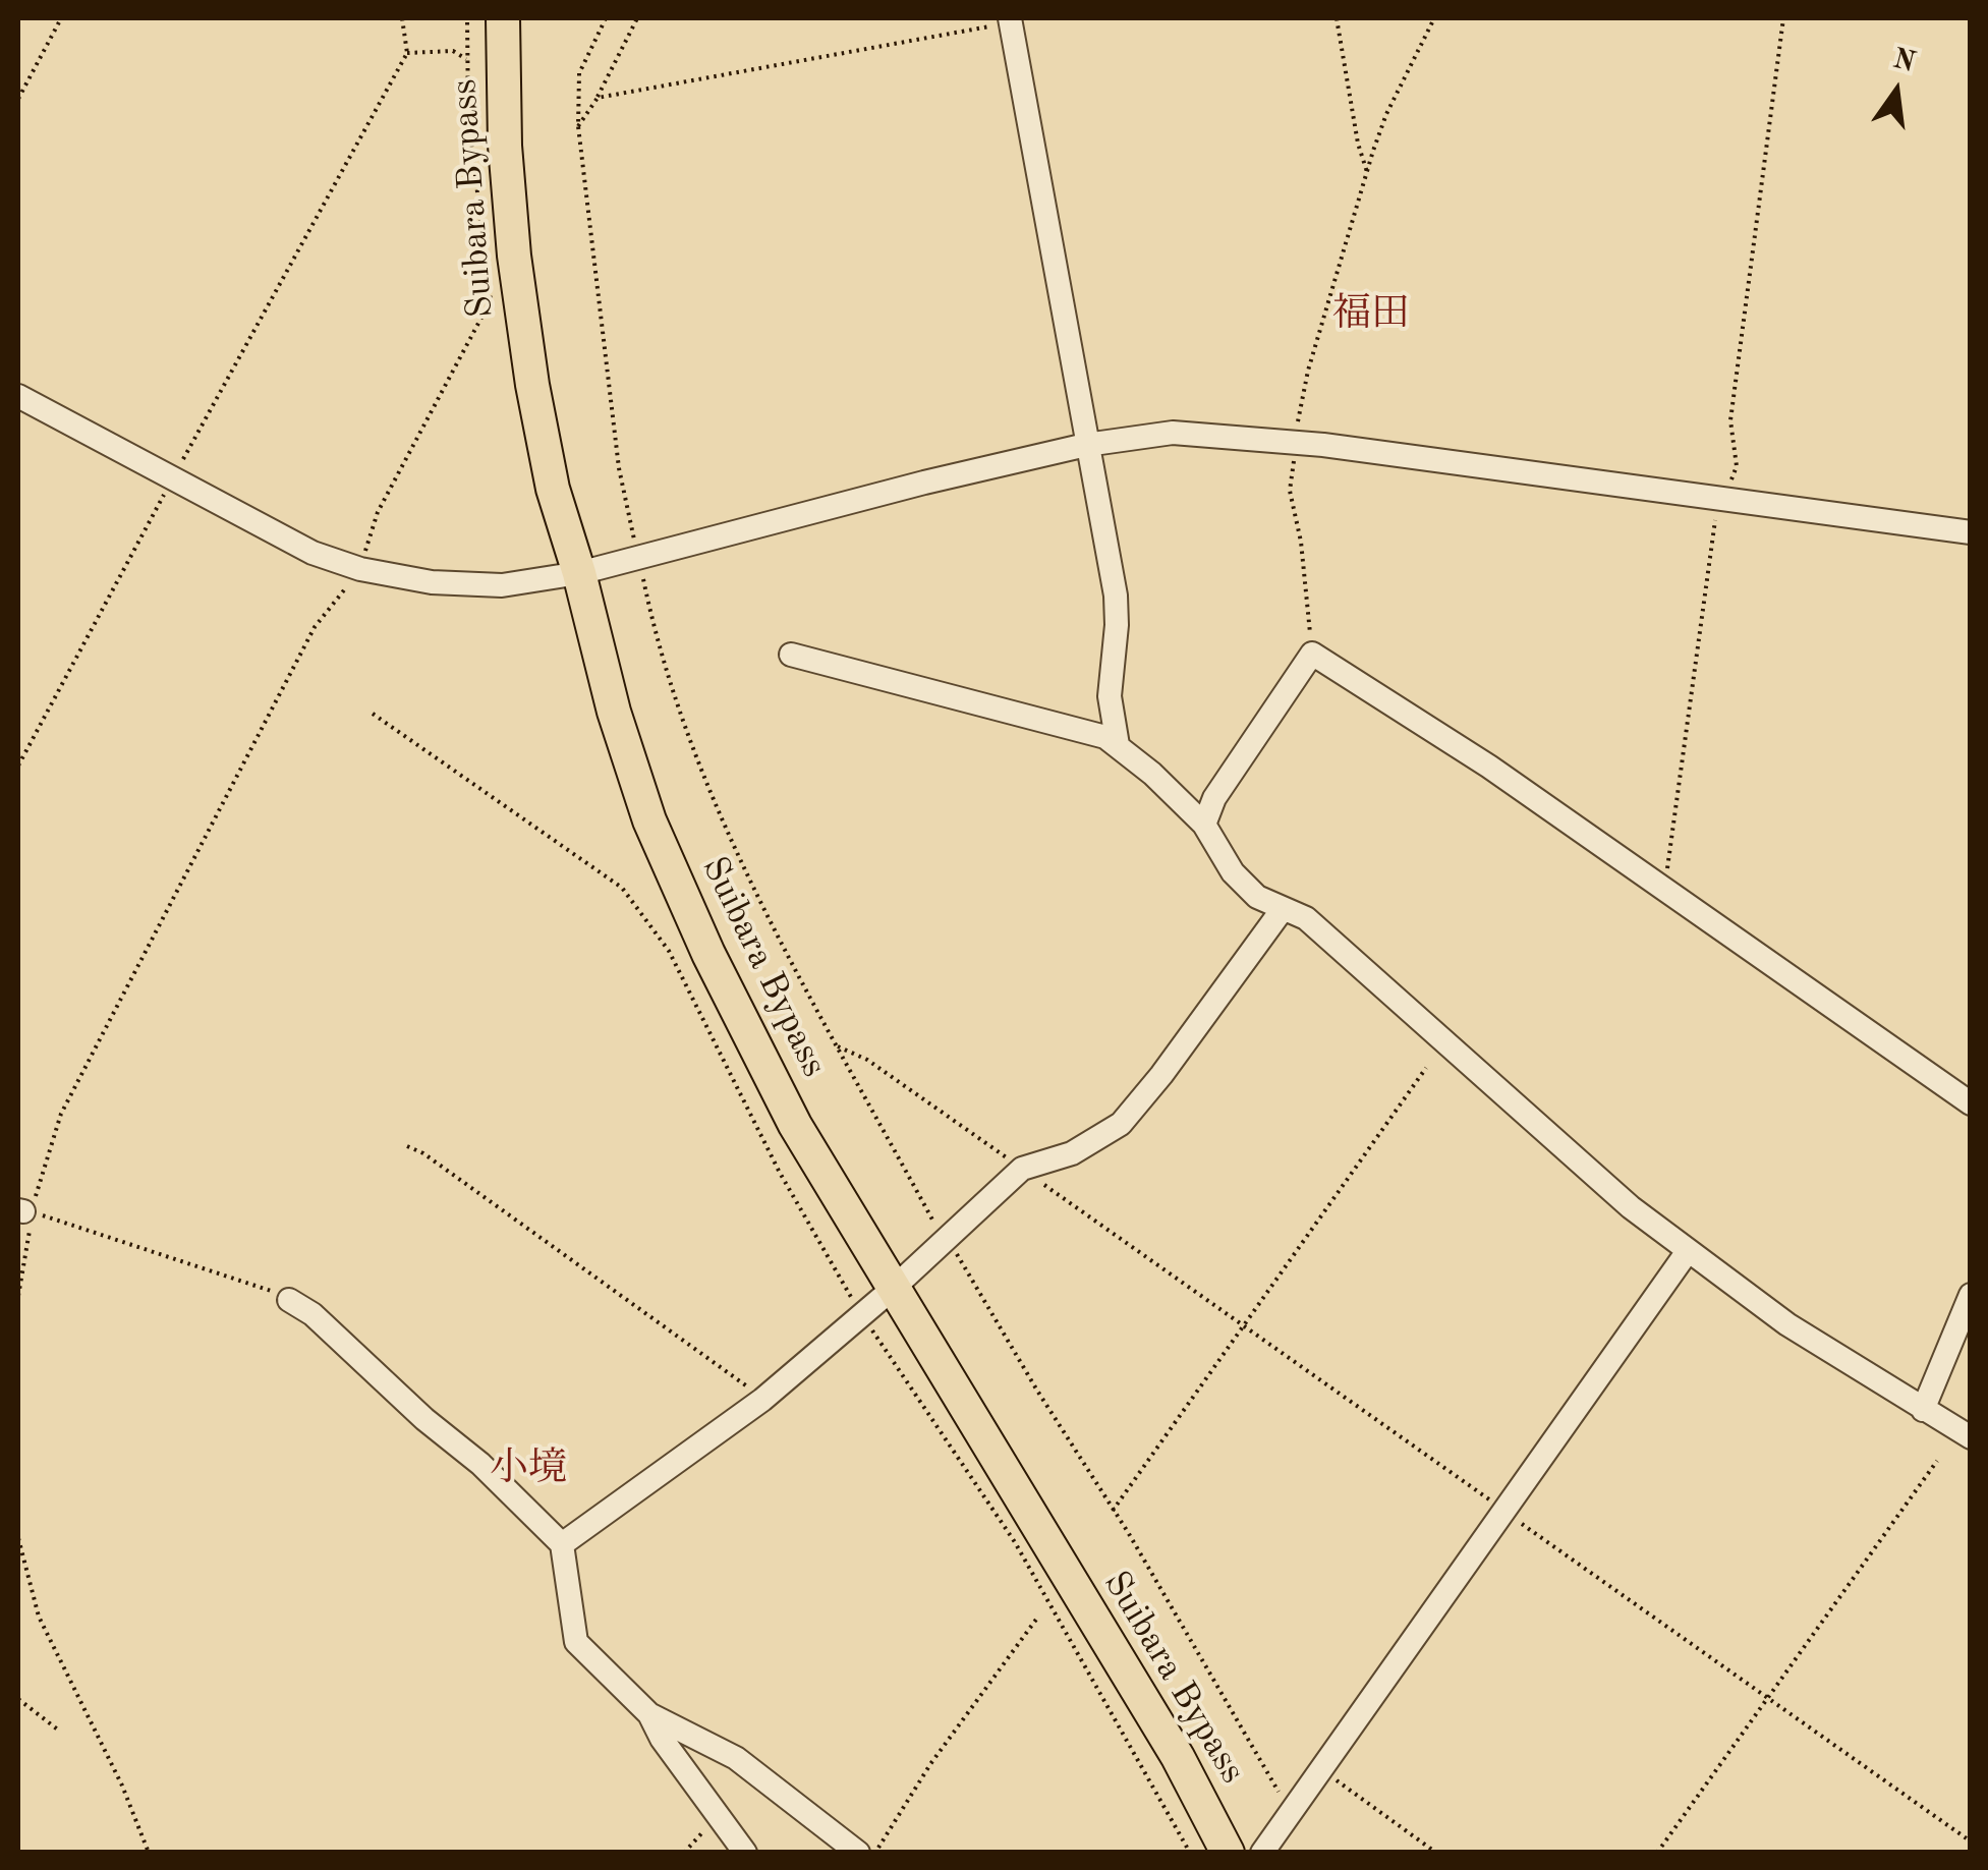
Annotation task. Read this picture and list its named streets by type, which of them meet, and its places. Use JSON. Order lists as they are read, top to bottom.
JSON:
{
  "streets": {
    "highway": ["Suibara Bypass"]
  },
  "districts": ["福田", "小境"],
  "north": "top"
}
